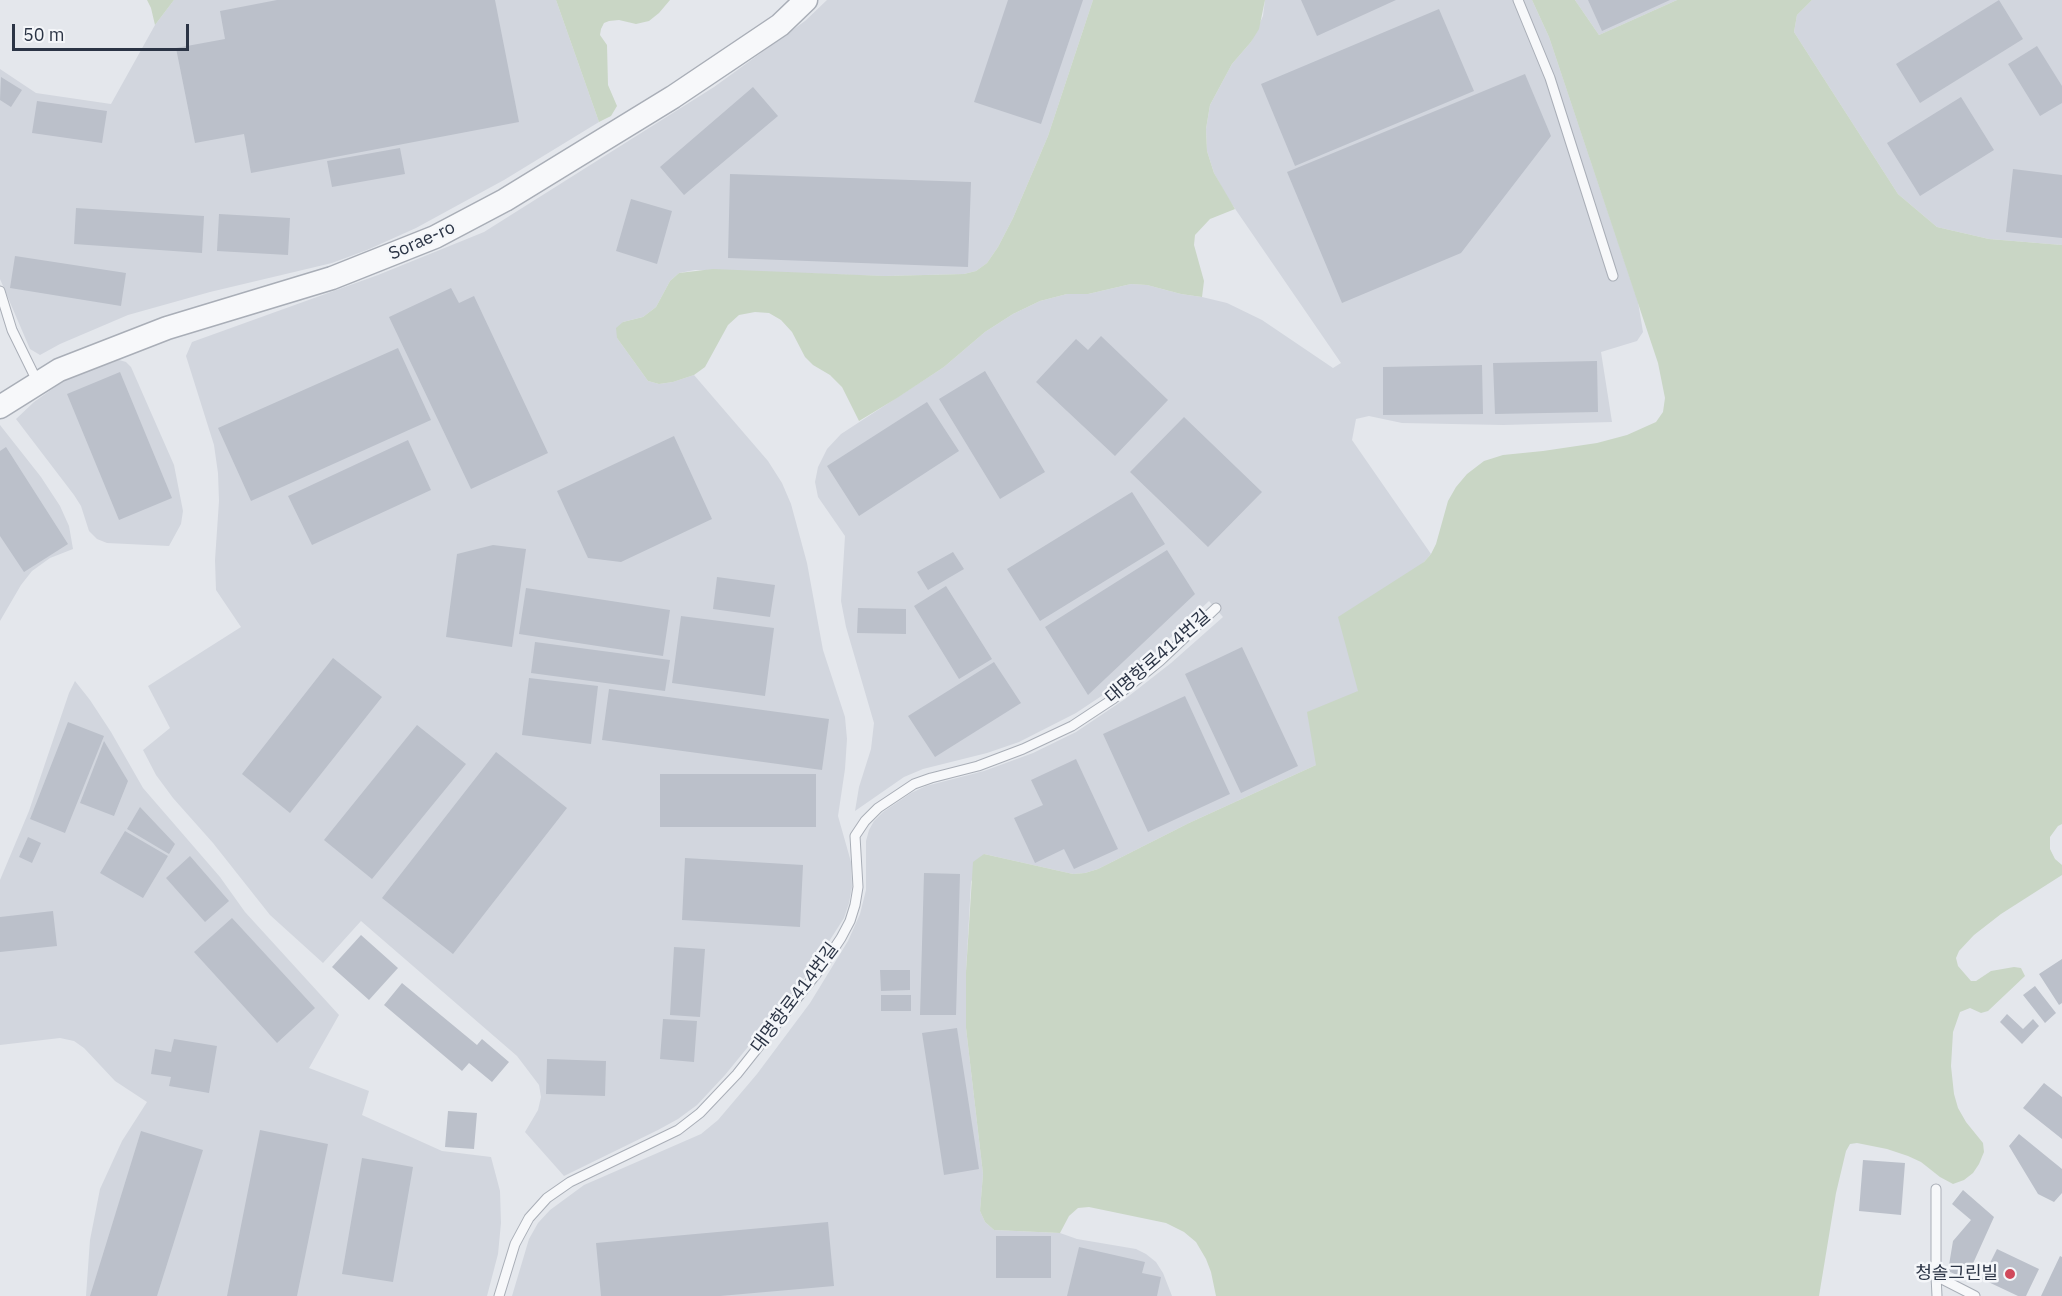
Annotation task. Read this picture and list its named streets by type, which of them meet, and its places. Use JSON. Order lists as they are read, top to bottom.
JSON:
{
  "streets": {
    "street": ["Sorae-ro"],
    "lane": ["대명항로414번길"]
  },
  "places": ["청솔그린빌"],
  "scale_bar": "50 m"
}
